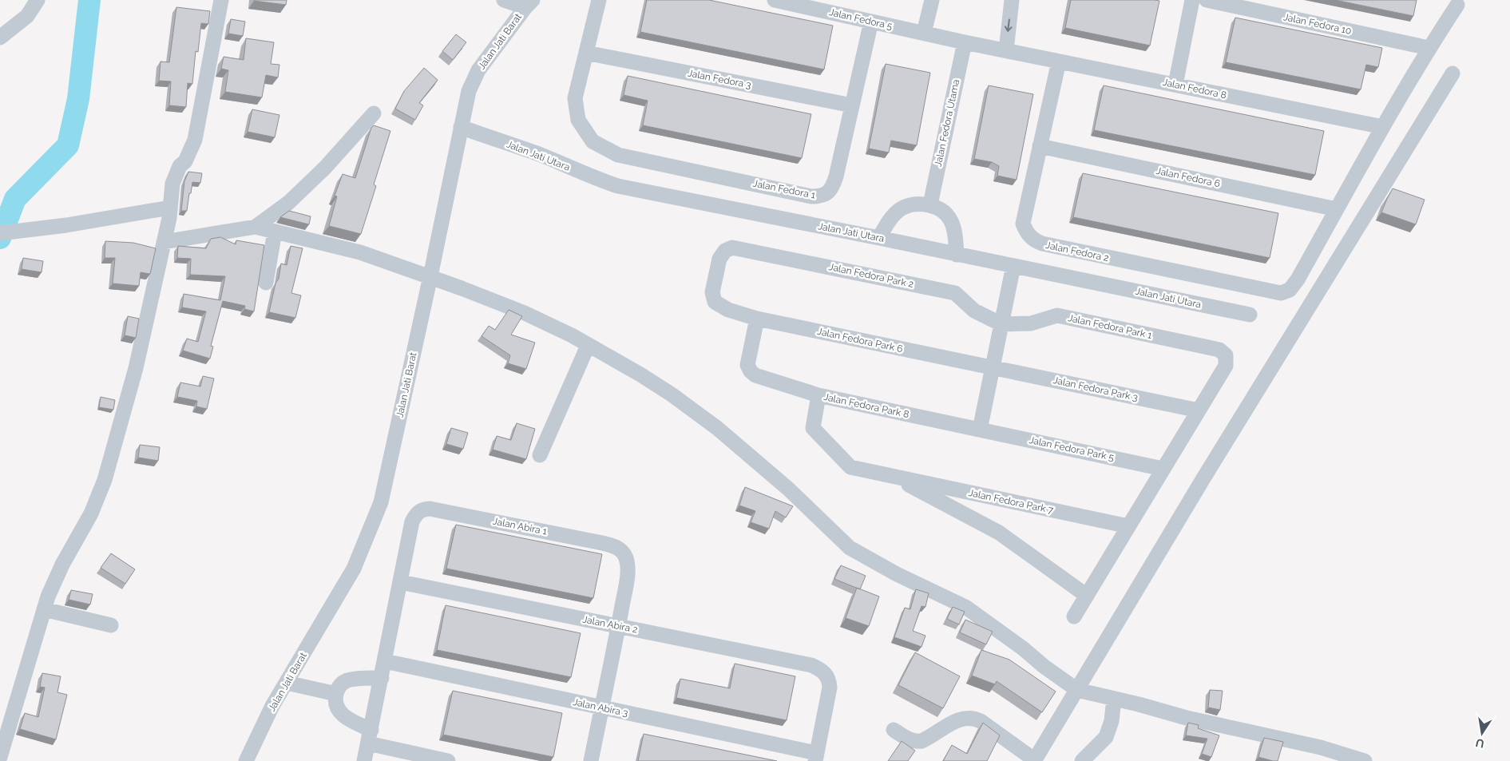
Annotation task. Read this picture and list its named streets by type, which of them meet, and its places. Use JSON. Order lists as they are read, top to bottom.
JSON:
{
  "streets": {
    "street": [
      "Jalan Fedora 5",
      "Jalan Fedora 10",
      "Jalan Jati Barat",
      "Jalan Fedora 3",
      "Jalan Fedora 8",
      "Jalan Fedora Utama",
      "Jalan Jati Utara",
      "Jalan Fedora 6",
      "Jalan Fedora 1",
      "Jalan Fedora 2",
      "Jalan Fedora Park 2",
      "Jalan Fedora Park 1",
      "Jalan Fedora Park 6",
      "Jalan Fedora Park 3",
      "Jalan Fedora Park 8",
      "Jalan Fedora Park 5",
      "Jalan Fedora Park 7",
      "Jalan Abira 1",
      "Jalan Abira 2",
      "Jalan Abira 3"
    ]
  },
  "crossings": [
    ["Jalan Fedora 5", "Jalan Fedora 8"],
    ["Jalan Fedora 5", "Jalan Fedora Utama"],
    ["Jalan Fedora 5", "Jalan Fedora 1"],
    ["Jalan Jati Barat", "Jalan Jati Utara"],
    ["Jalan Fedora 3", "Jalan Fedora 1"],
    ["Jalan Fedora 8", "Jalan Fedora Utama"],
    ["Jalan Fedora 8", "Jalan Fedora 2"],
    ["Jalan Fedora 6", "Jalan Fedora 2"],
    ["Jalan Fedora Park 2", "Jalan Fedora Park 1"],
    ["Jalan Fedora Park 2", "Jalan Fedora Park 6"],
    ["Jalan Fedora Park 1", "Jalan Fedora Park 3"],
    ["Jalan Fedora Park 6", "Jalan Fedora Park 3"],
    ["Jalan Fedora Park 6", "Jalan Fedora Park 8"],
    ["Jalan Fedora Park 8", "Jalan Fedora Park 5"],
    ["Jalan Fedora Park 8", "Jalan Fedora Park 7"],
    ["Jalan Abira 1", "Jalan Abira 2"],
    ["Jalan Abira 2", "Jalan Abira 3"]
  ],
  "north": "bottom"
}
